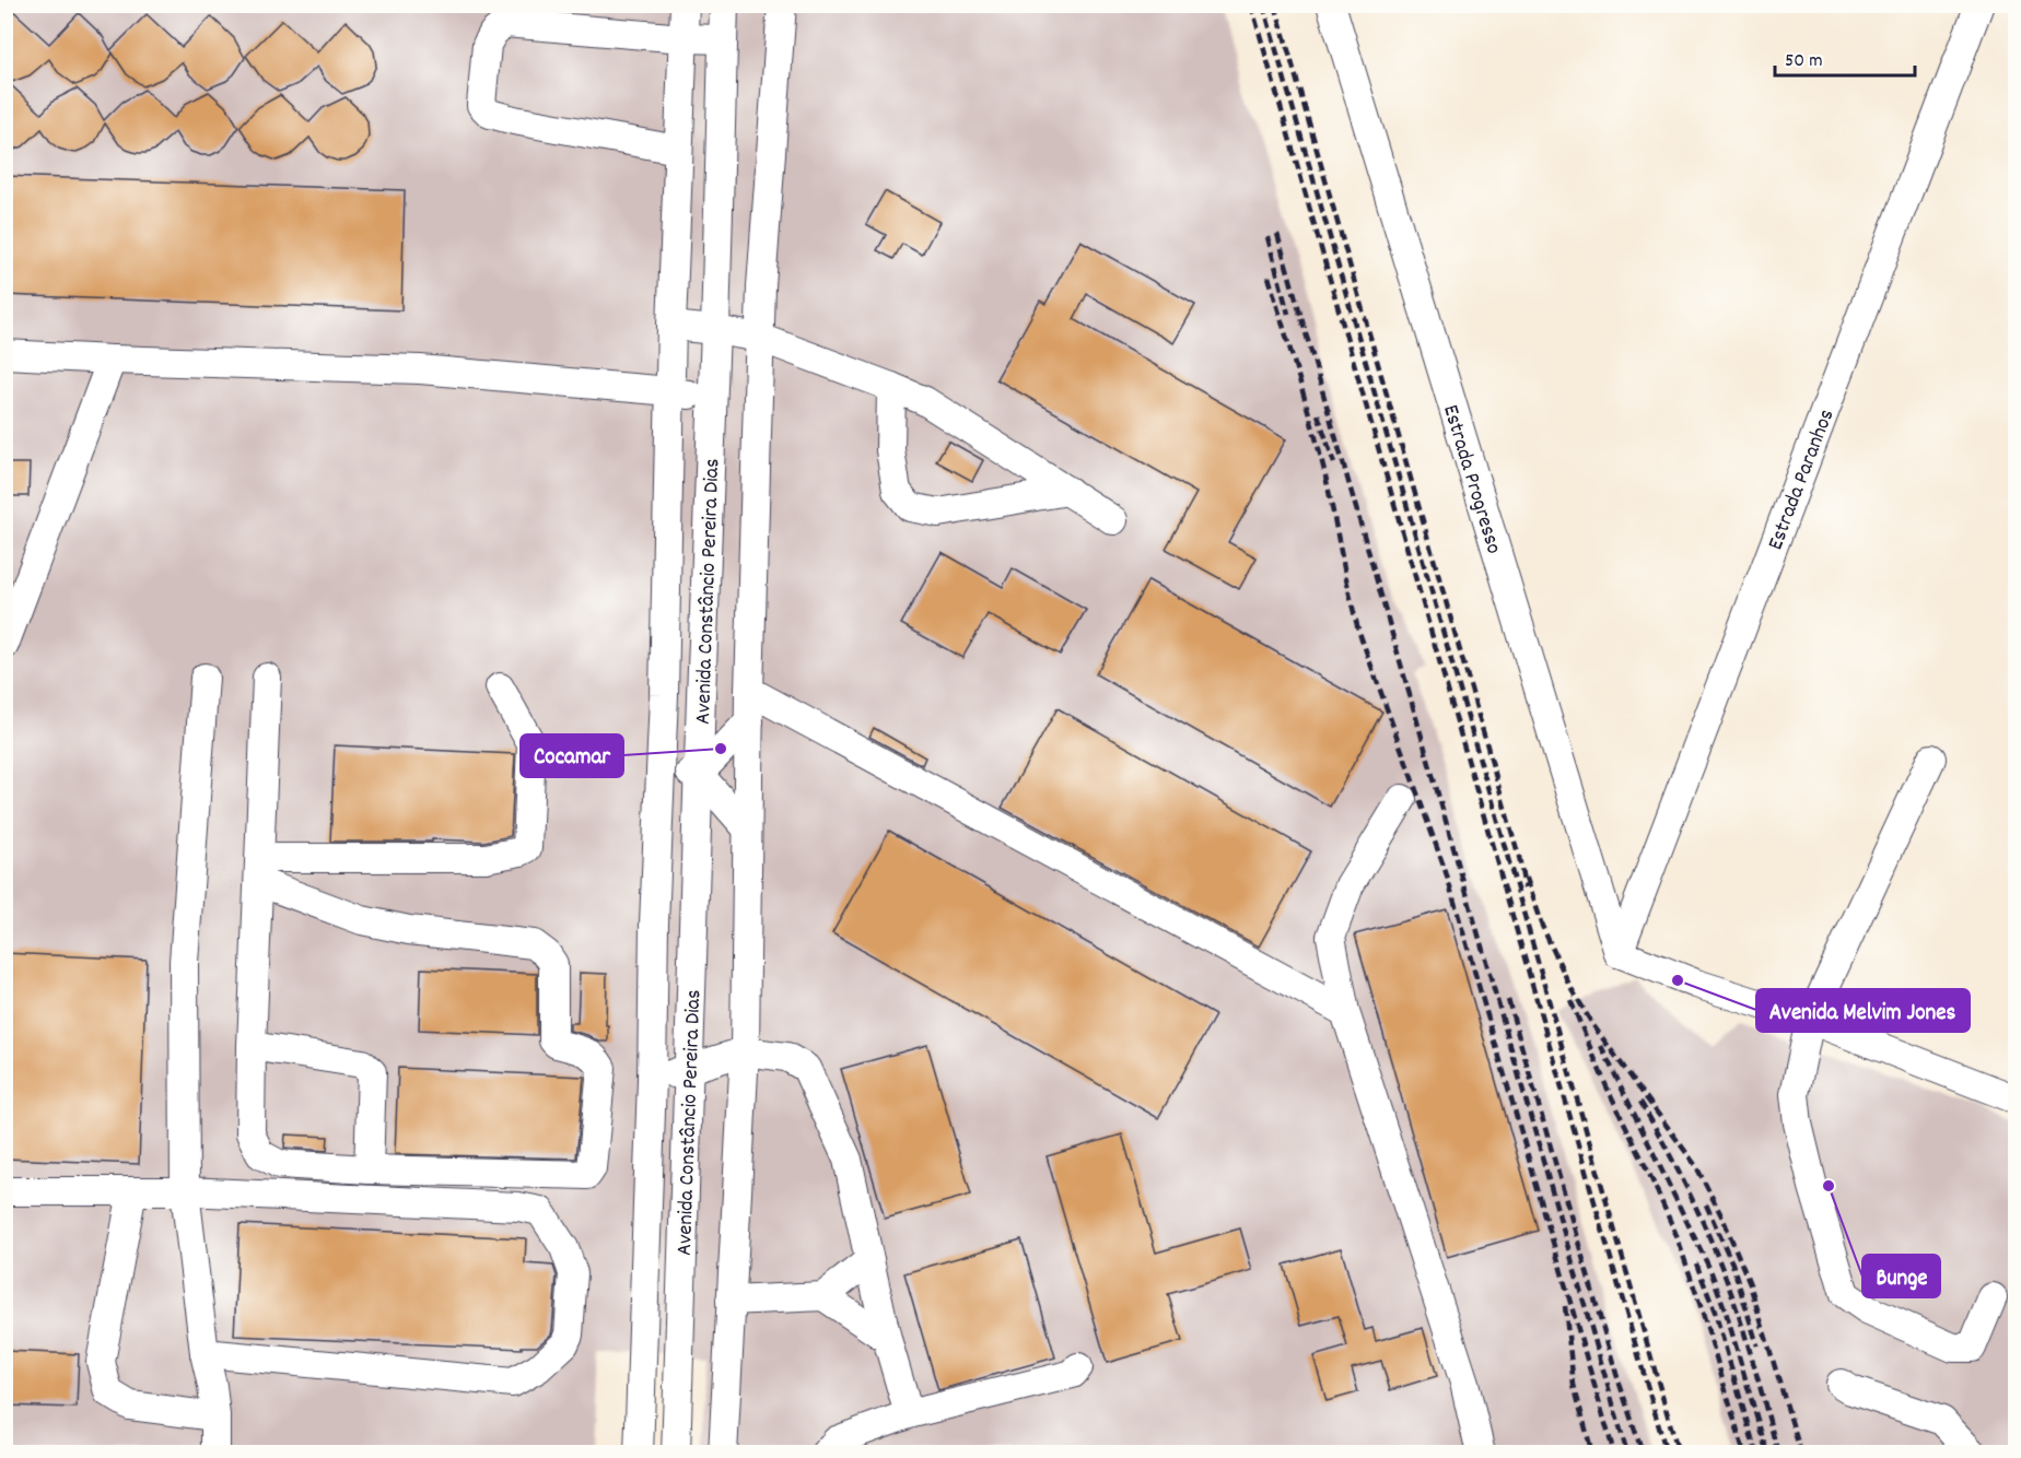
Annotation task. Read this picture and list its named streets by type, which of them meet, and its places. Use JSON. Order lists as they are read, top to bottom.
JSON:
{
  "streets": {
    "street": ["Estrada Progresso", "Estrada Paranhos", "Avenida Constâncio Pereira Dias"]
  },
  "crossings": [
    ["Estrada Progresso", "Estrada Paranhos"]
  ],
  "places": ["Cocamar", "Avenida Melvim Jones", "Bunge"],
  "scale_bar": "50 m"
}
